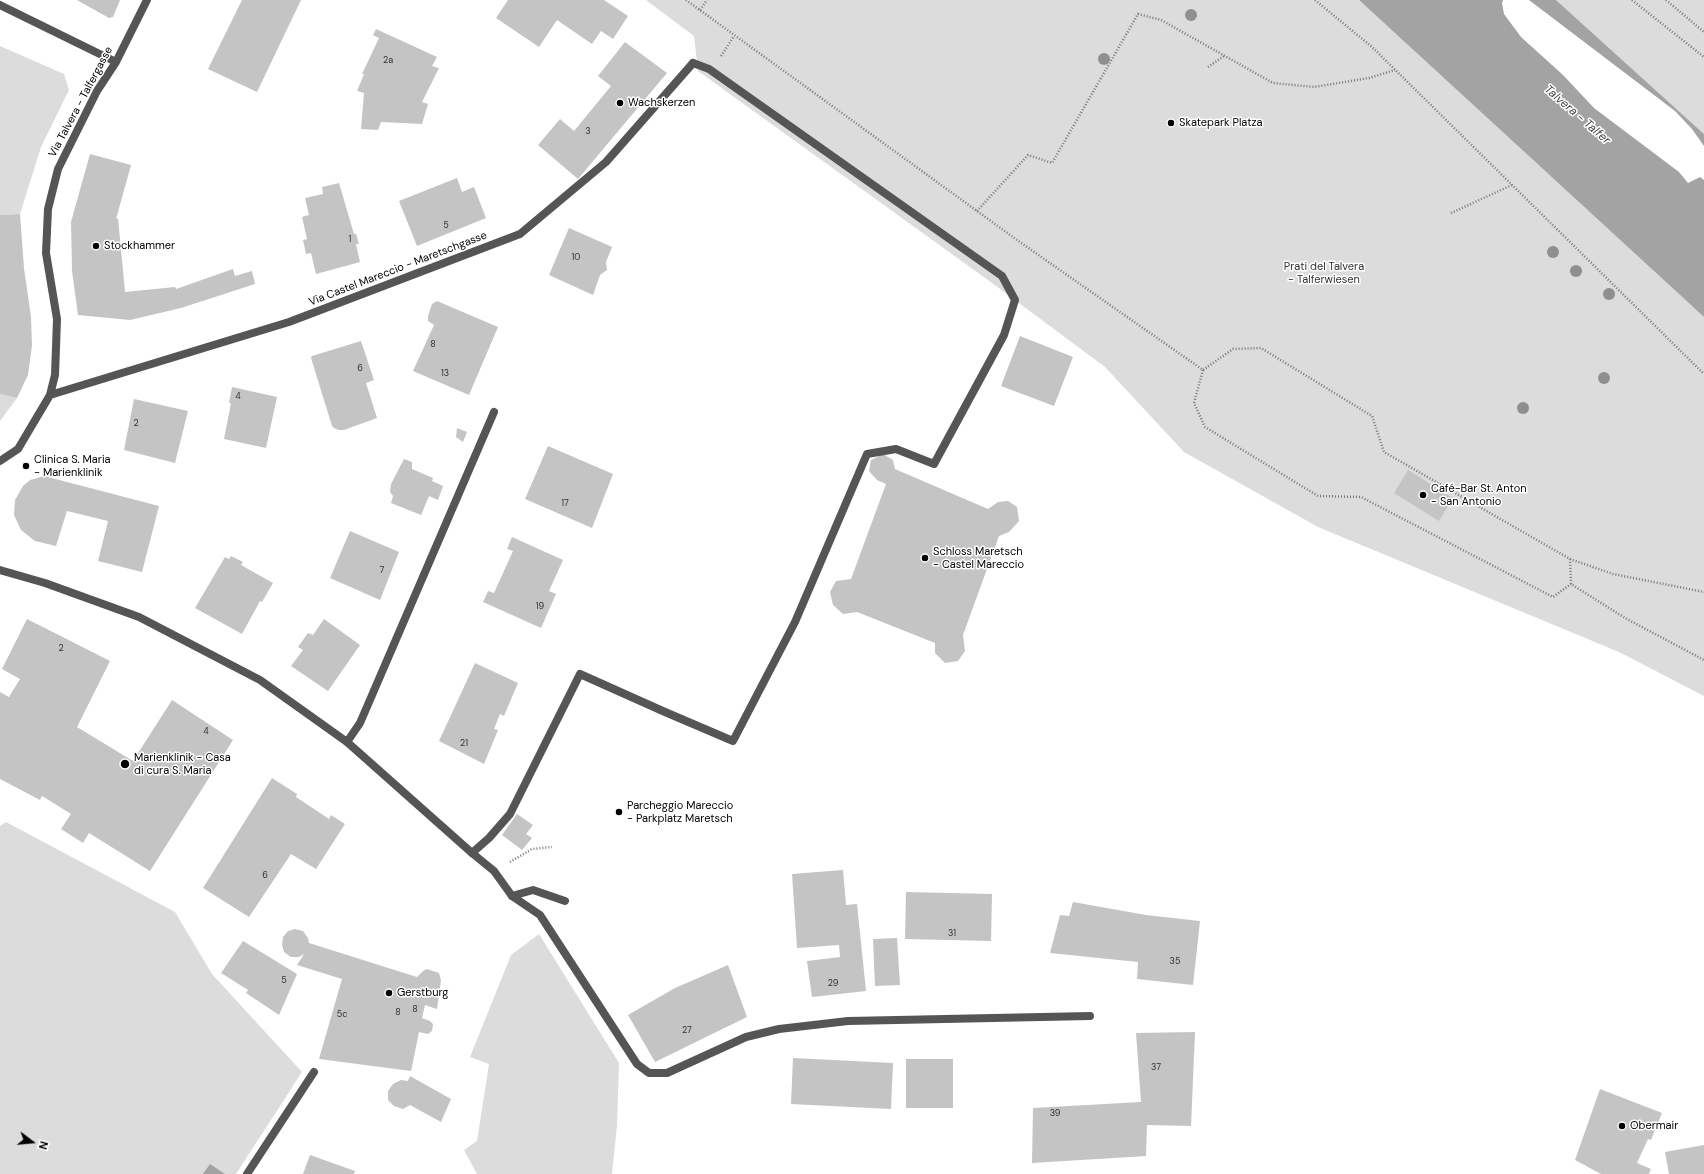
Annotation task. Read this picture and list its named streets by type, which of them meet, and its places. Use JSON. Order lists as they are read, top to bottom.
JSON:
{
  "streets": {
    "street": ["Via Talvera - Talfergasse", "Via Castel Mareccio - Maretschgasse"]
  },
  "crossings": [
    ["Via Talvera - Talfergasse", "Via Castel Mareccio - Maretschgasse"]
  ],
  "water": ["Talvera - Talfer"],
  "parks": ["Prati del Talvera - Talferwiesen"],
  "places": [
    "Wachskerzen",
    "Skatepark Platza",
    "Stockhammer",
    "Clinica S. Maria - Marienklinik",
    "Café-Bar St. Anton - San Antonio",
    "Schloss Maretsch - Castel Mareccio",
    "Marienklinik - Casa di cura S. Maria",
    "Parcheggio Mareccio - Parkplatz Maretsch",
    "Gerstburg",
    "Obermair"
  ],
  "house_numbers": [
    "2a",
    "3",
    "5",
    "1",
    "10",
    "8",
    "6",
    "13",
    "4",
    "2",
    "17",
    "7",
    "19",
    "2",
    "4",
    "21",
    "6",
    "31",
    "35",
    "5",
    "29",
    "8",
    "8",
    "5c",
    "27",
    "37",
    "39"
  ],
  "north": "right"
}
